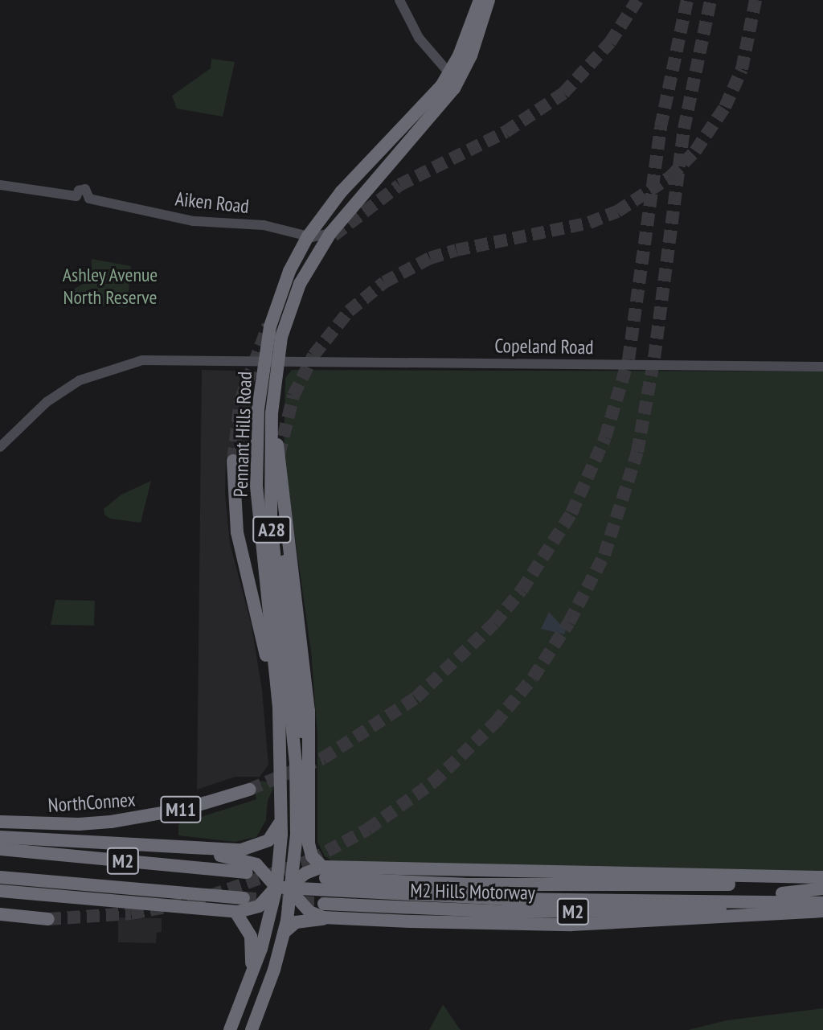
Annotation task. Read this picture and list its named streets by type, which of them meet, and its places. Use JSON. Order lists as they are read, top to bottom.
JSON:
{
  "streets": {
    "highway": [
      "Pennant Hills Road",
      "A28",
      "NorthConnex",
      "M11",
      "M2",
      "M2 Hills Motorway"
    ],
    "main road": ["Aiken Road", "Copeland Road"]
  },
  "crossings": [
    ["Aiken Road", "Pennant Hills Road"],
    ["Copeland Road", "Pennant Hills Road"],
    ["Pennant Hills Road", "M2"],
    ["M2", "M2 Hills Motorway"]
  ],
  "parks": ["Ashley Avenue North Reserve"]
}
